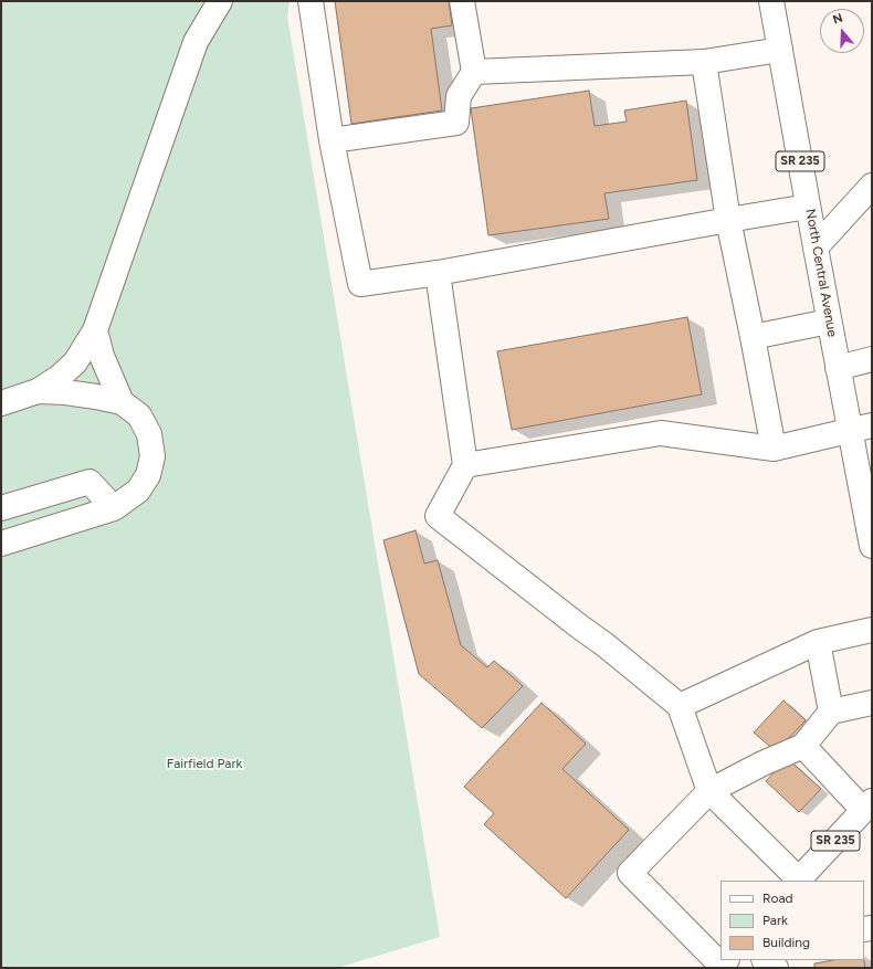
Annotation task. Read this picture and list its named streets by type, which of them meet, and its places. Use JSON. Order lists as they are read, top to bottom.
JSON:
{
  "streets": {
    "main road": ["SR 235", "North Central Avenue"]
  },
  "parks": ["Fairfield Park"],
  "legend": ["Road", "Park", "Building"],
  "north": "top"
}
